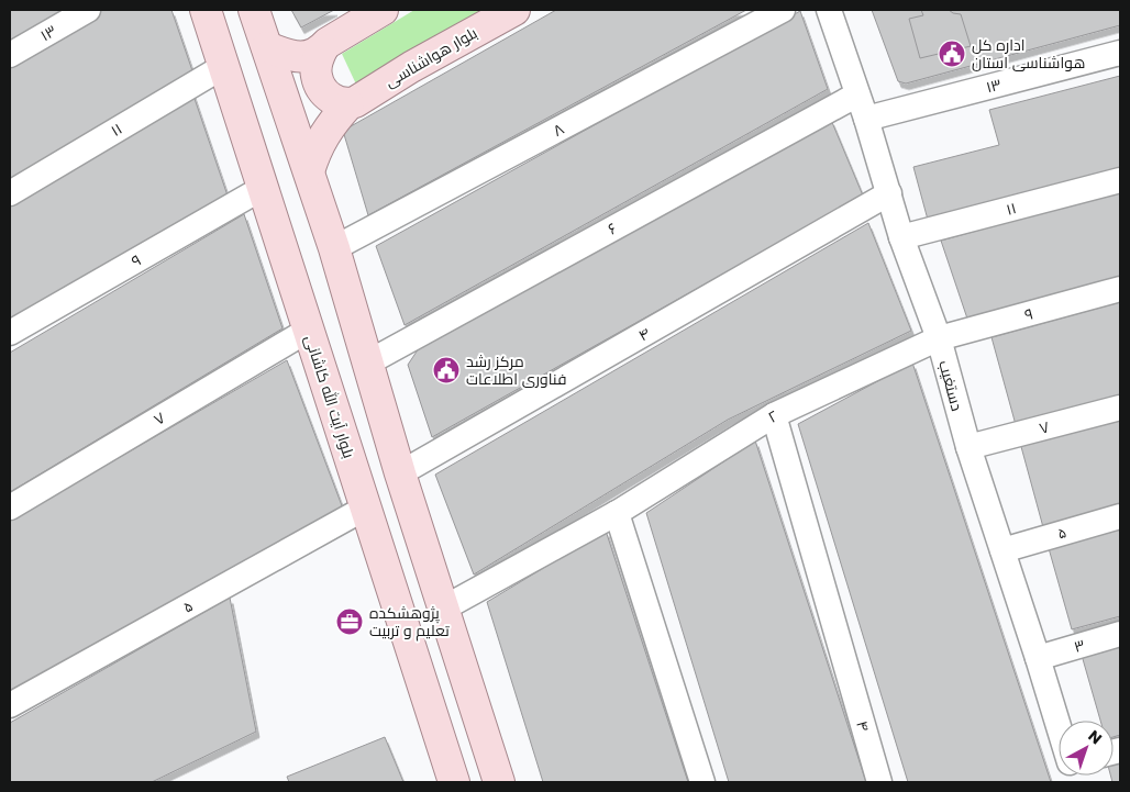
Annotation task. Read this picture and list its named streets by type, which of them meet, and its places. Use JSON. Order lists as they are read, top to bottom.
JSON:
{
  "streets": {
    "main road": ["بلوار هواشناسی", "بلوار آیت الله کاشانی"],
    "street": [
      "۱۳",
      "۱۱",
      "۸",
      "۶",
      "۹",
      "۴",
      "دستغیب",
      "۲",
      "۷",
      "۵",
      "۳"
    ]
  },
  "crossings": [
    ["۱۳", "دستغیب"],
    ["۱۱", "دستغیب"],
    ["۱۱", "بلوار آیت الله کاشانی"],
    ["۶", "دستغیب"],
    ["۹", "دستغیب"],
    ["۹", "بلوار آیت الله کاشانی"],
    ["۹", "۲"],
    ["۴", "دستغیب"],
    ["۴", "۲"],
    ["دستغیب", "۲"],
    ["دستغیب", "۷"],
    ["دستغیب", "۵"],
    ["دستغیب", "۳"],
    ["بلوار آیت الله کاشانی", "۷"],
    ["بلوار آیت الله کاشانی", "۵"]
  ],
  "places": {
    "public building": ["اداره کل هواشناسی استان", "مرکز رشد فناوری اطلاعات"],
    "office": ["پژوهشکده تعلیم و تربیت"]
  },
  "north": "top right"
}
